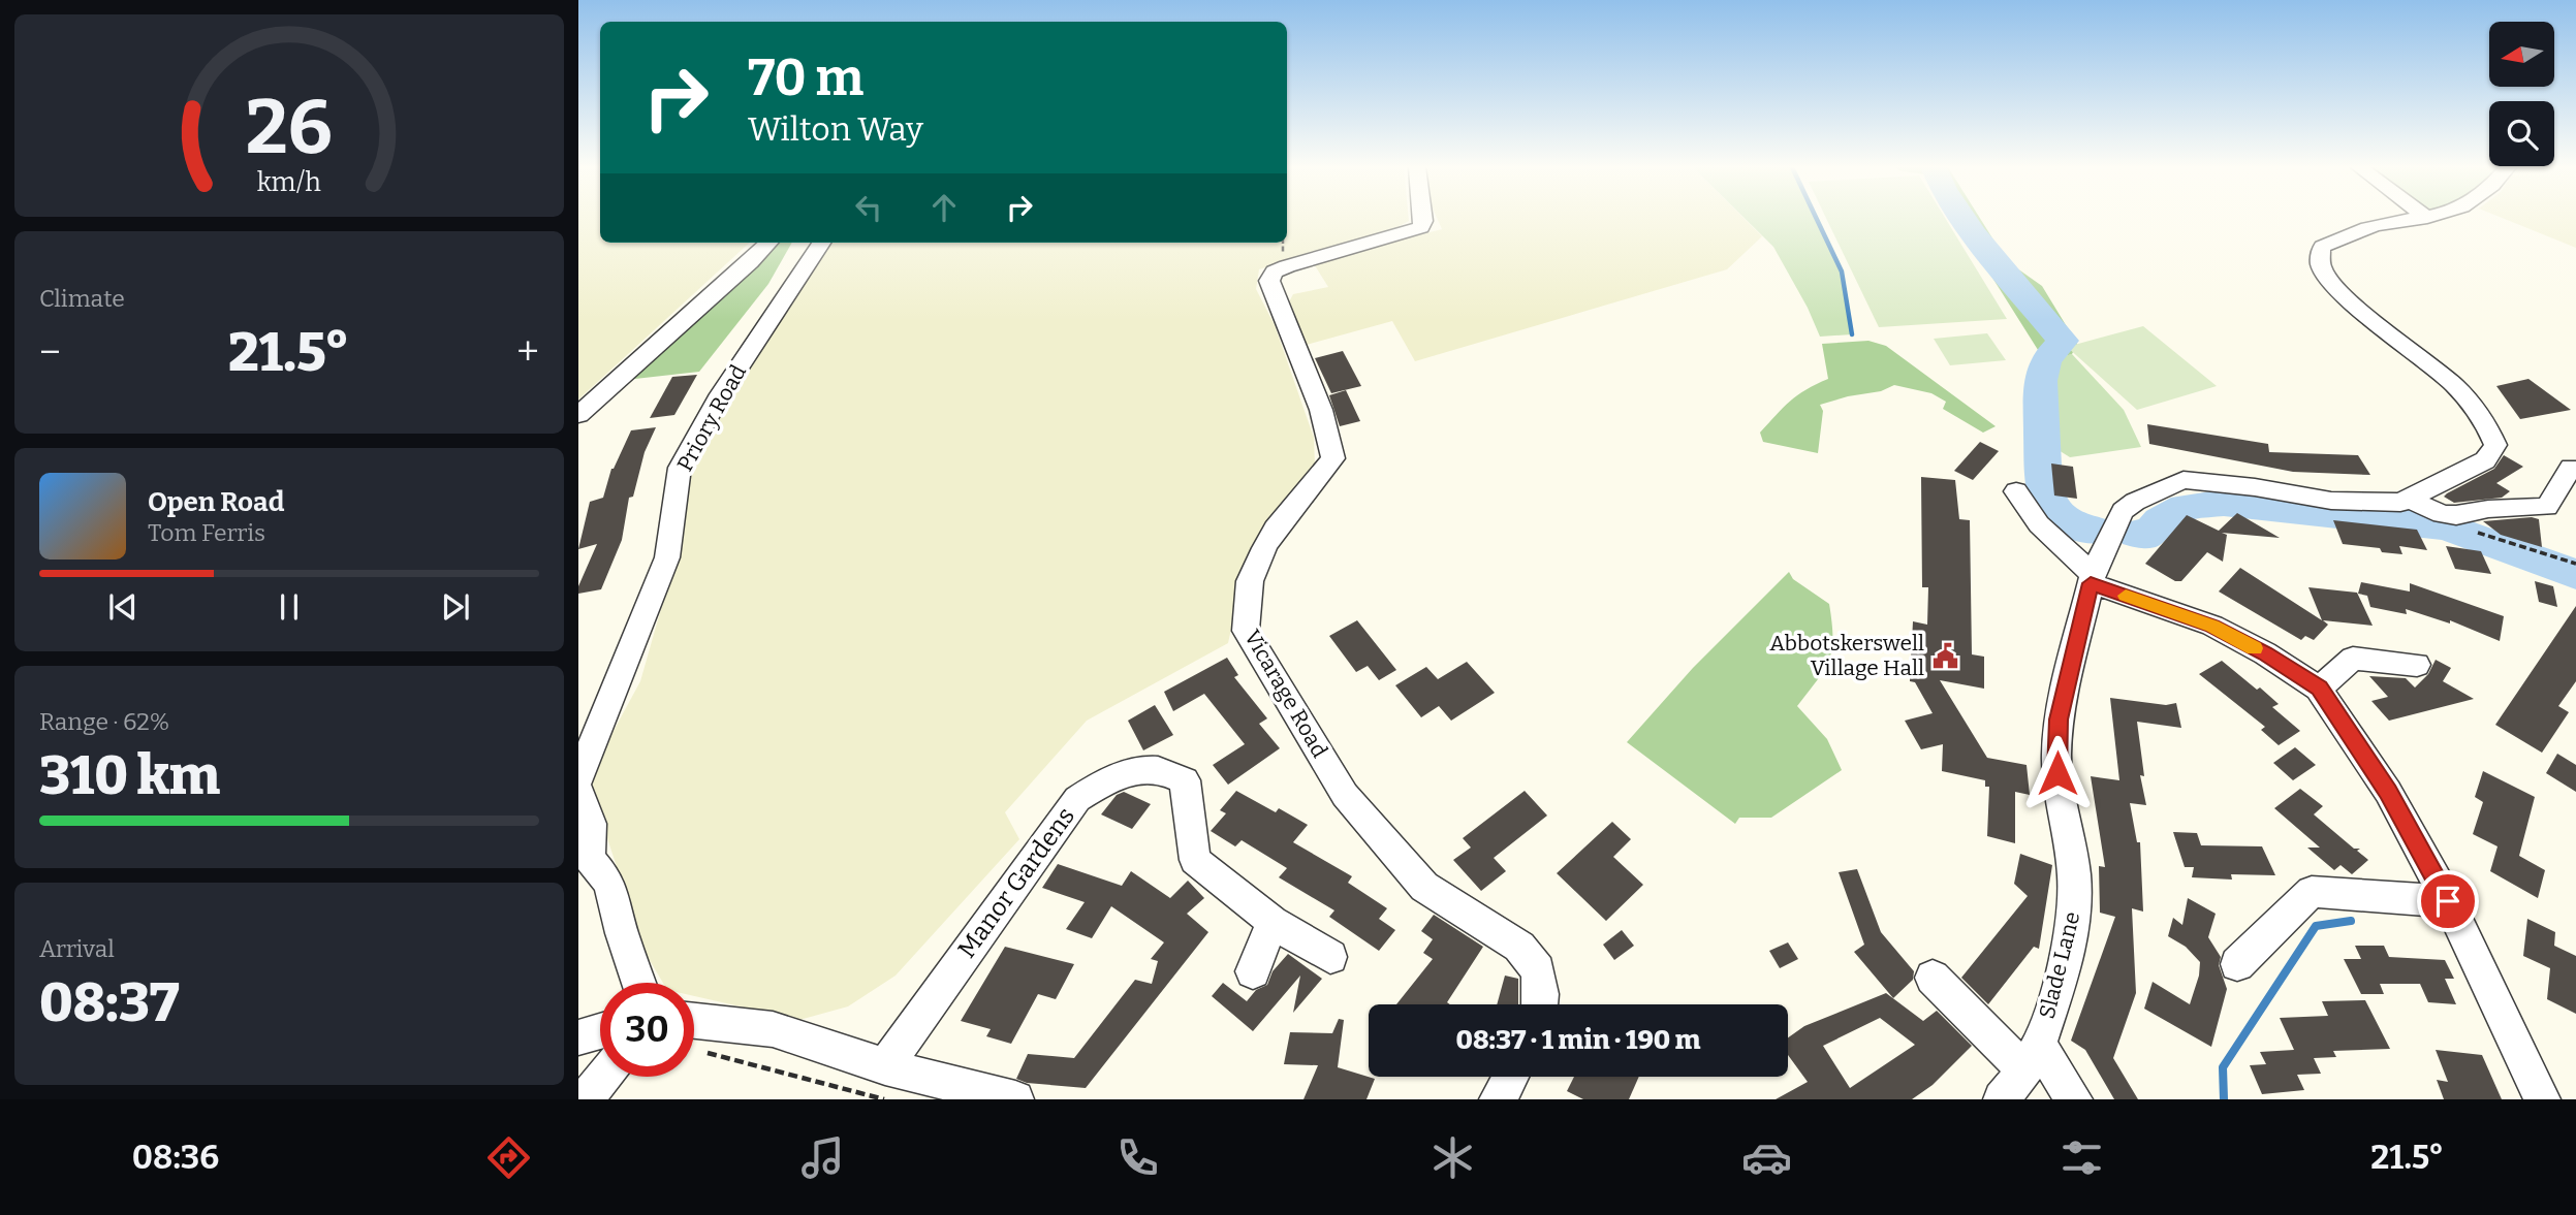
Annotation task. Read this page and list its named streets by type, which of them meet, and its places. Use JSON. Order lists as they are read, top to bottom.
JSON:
{
  "streets": {
    "street": [
      "Priory Road",
      "Vicarage Road",
      "Manor Gardens",
      "Slade Lane"
    ]
  },
  "places": {
    "public building": ["Abbotskerswell Village Hall"]
  },
  "north": "left",
  "page": {
    "turn": ["70 m", "Wilton Way"],
    "tile": [
      "Climate",
      ["Range · 62%", "310 km"],
      ["Arrival", "08:37"]
    ],
    "heat": ["−", "21.5°", "+"],
    "song": ["Open Road", "Tom Ferris"],
    "limit": "30",
    "trip": "08:37 · 1 min · 190 m",
    "tabs": ["08:36", "21.5°"],
    "gauge": ["26", "km/h"]
  }
}
